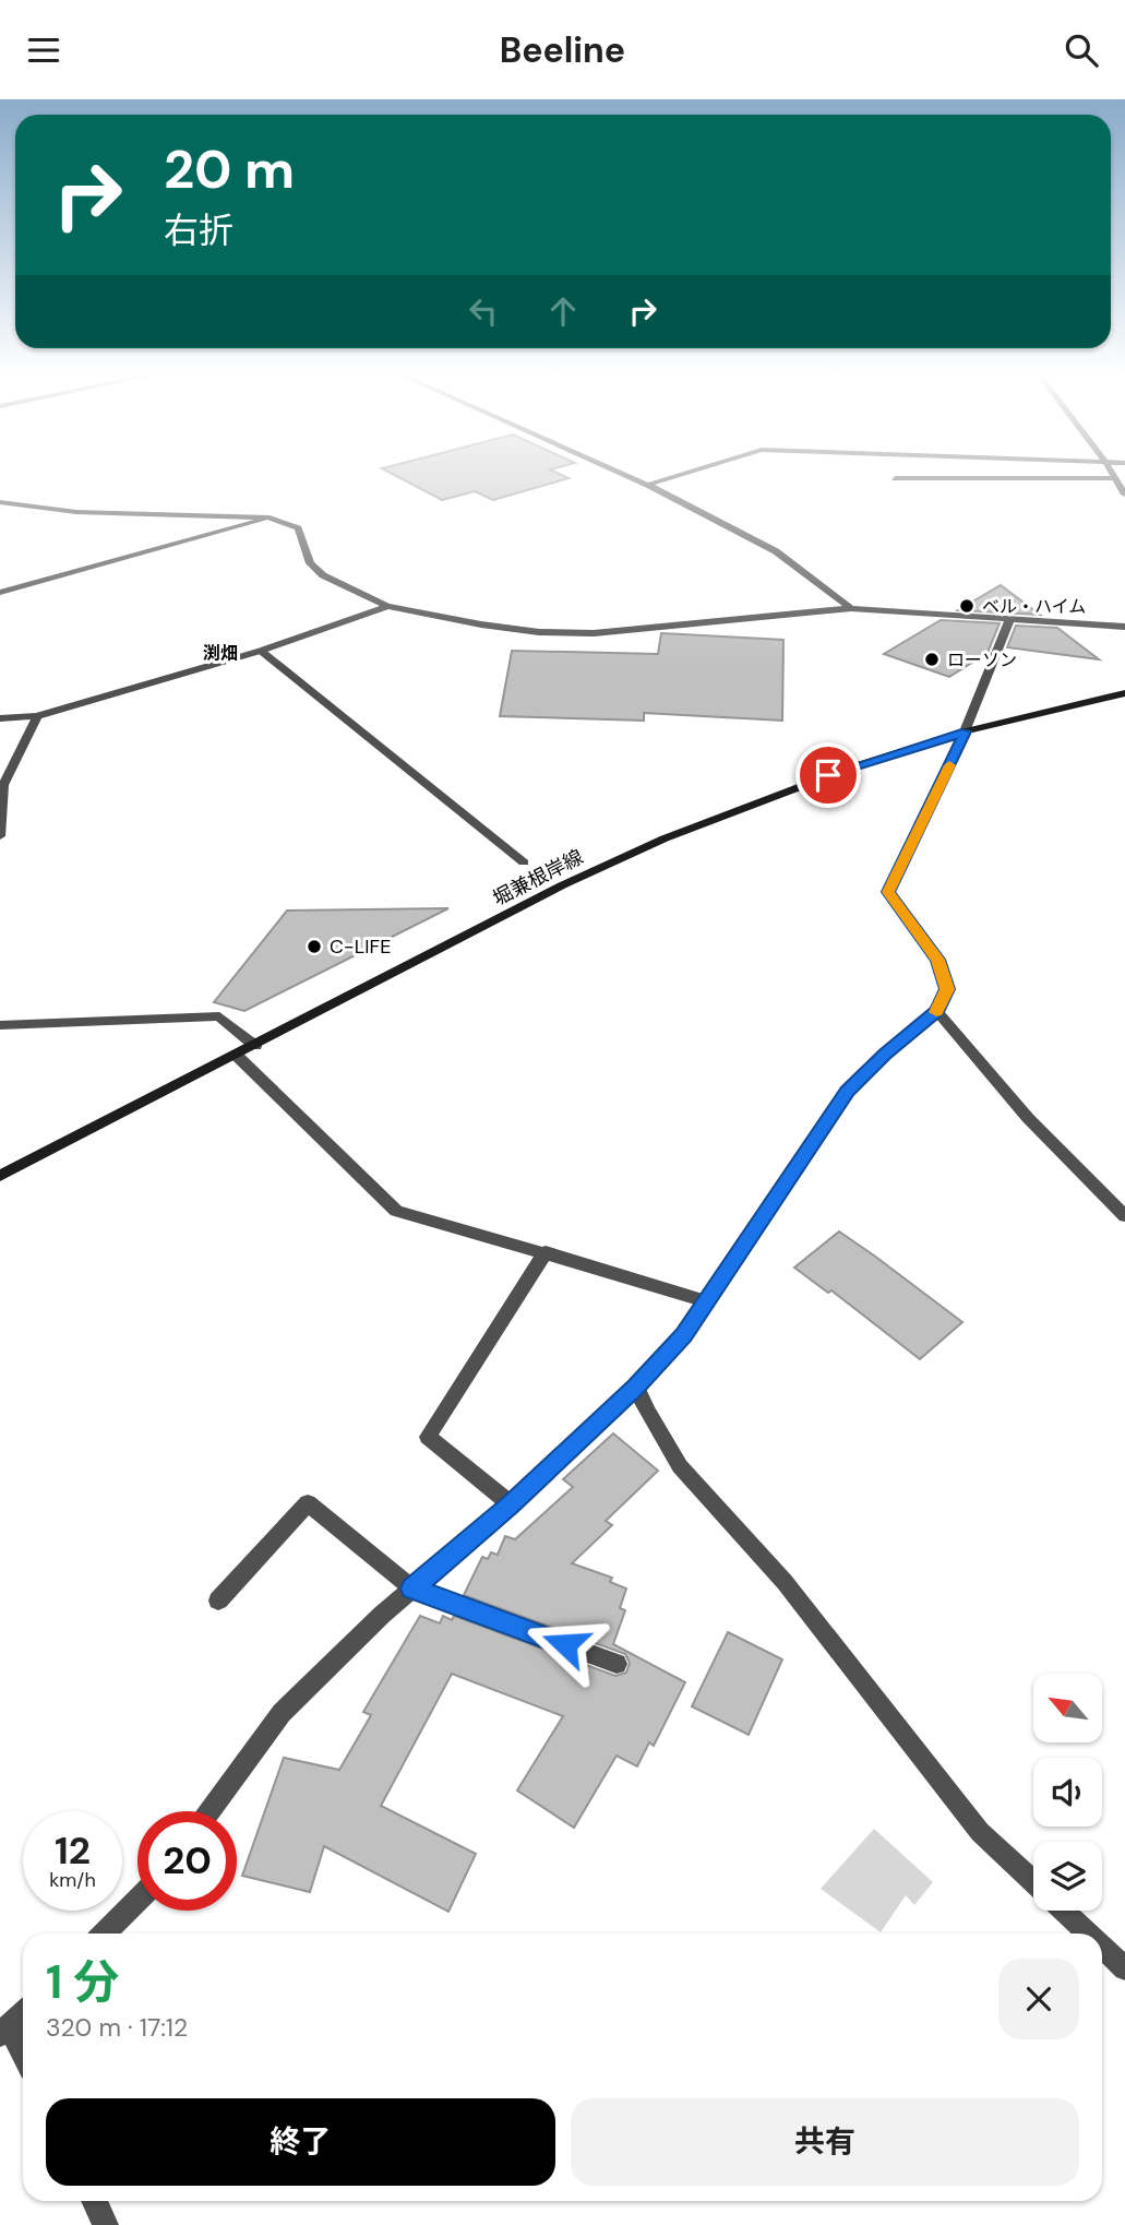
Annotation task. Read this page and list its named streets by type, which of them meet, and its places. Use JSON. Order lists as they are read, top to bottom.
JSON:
{
  "streets": {
    "main road": ["堀兼根岸線"]
  },
  "districts": ["渕畑"],
  "places": ["ベル・ハイム", "ローソン", "C−LIFE"],
  "north": "top left",
  "page": {
    "header": "Beeline",
    "turn": ["20 m", "右折"],
    "speed": "12 km/h",
    "limit": "20",
    "heading": ["1 分", "320 m · 17:12"],
    "buttons": ["終了", "共有"]
  }
}
